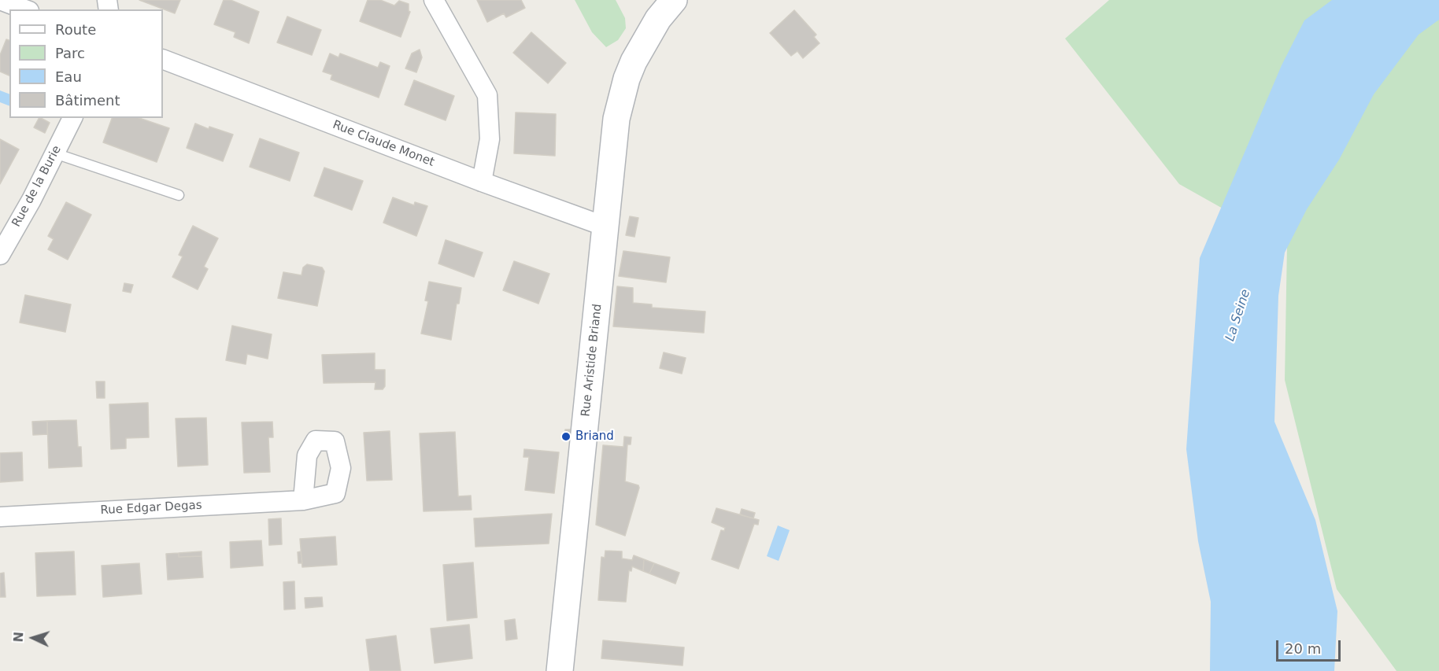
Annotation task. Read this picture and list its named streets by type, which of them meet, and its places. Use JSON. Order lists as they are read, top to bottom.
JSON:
{
  "streets": {
    "street": [
      "Rue Claude Monet",
      "Rue de la Burie",
      "Rue Aristide Briand",
      "Rue Edgar Degas"
    ]
  },
  "crossings": [
    ["Rue Claude Monet", "Rue Aristide Briand"]
  ],
  "water": ["La Seine"],
  "places": ["Briand"],
  "legend": [
    "Route",
    "Parc",
    "Eau",
    "Bâtiment"
  ],
  "scale_bar": "20 m",
  "north": "left"
}
